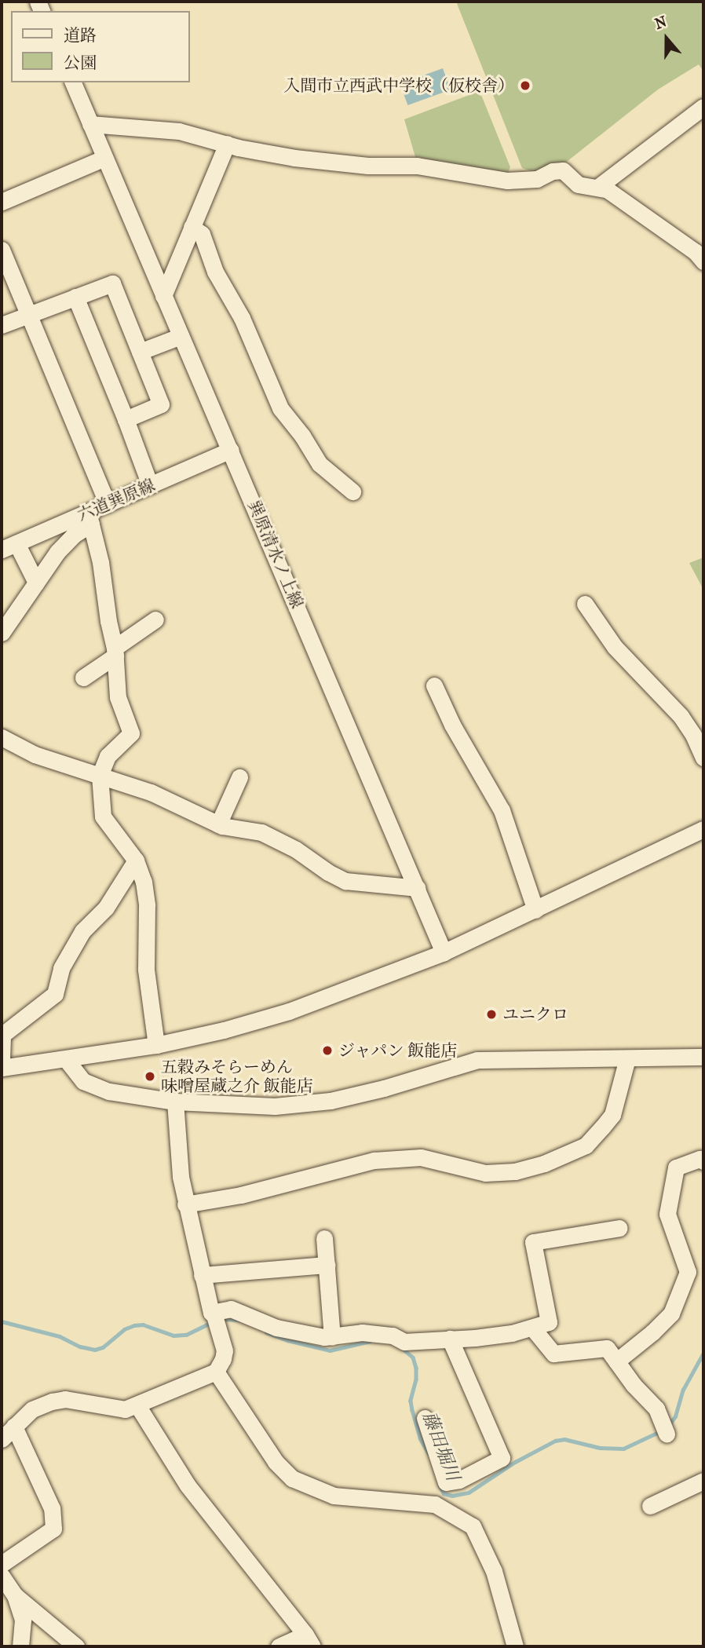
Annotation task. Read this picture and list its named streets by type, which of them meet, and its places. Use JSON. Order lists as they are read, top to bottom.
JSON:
{
  "streets": {
    "street": ["六道巽原線", "巽原清水ノ上線"]
  },
  "crossings": [
    ["六道巽原線", "巽原清水ノ上線"]
  ],
  "water": ["藤田堀川"],
  "places": [
    "入間市立西武中学校（仮校舎）",
    "ユニクロ",
    "ジャパン 飯能店",
    "五穀みそらーめん 味噌屋蔵之介 飯能店"
  ],
  "legend": ["道路", "公園"],
  "north": "top"
}
